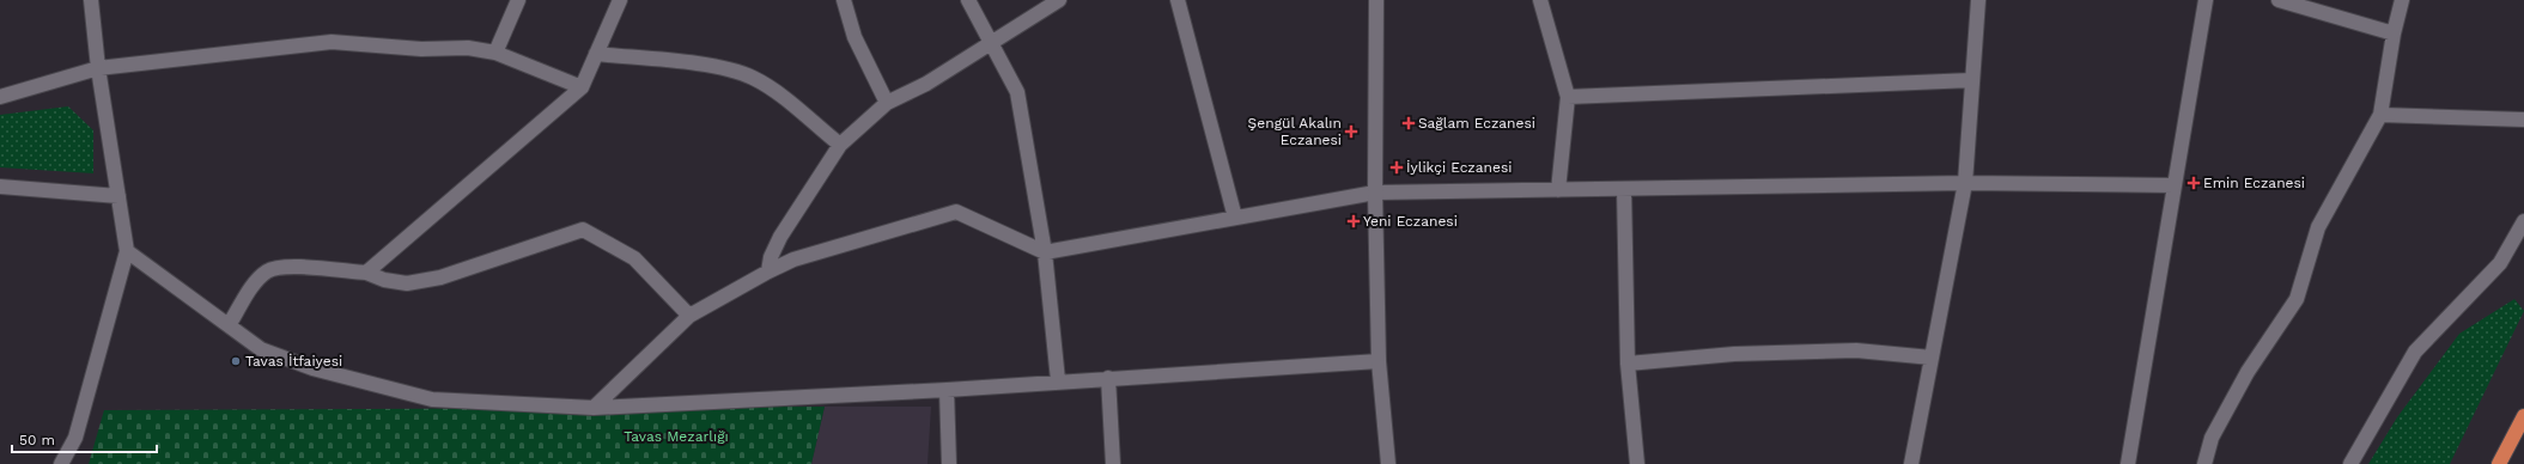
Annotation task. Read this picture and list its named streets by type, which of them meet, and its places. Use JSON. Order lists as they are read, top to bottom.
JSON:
{
  "parks": ["Tavas Mezarlığı"],
  "places": {
    "health": [
      "Sağlam Eczanesi",
      "Şengül Akalın Eczanesi",
      "İylikçi Eczanesi",
      "Emin Eczanesi",
      "Yeni Eczanesi"
    ],
    "other": ["Tavas İtfaiyesi"]
  },
  "scale_bar": "50 m"
}
